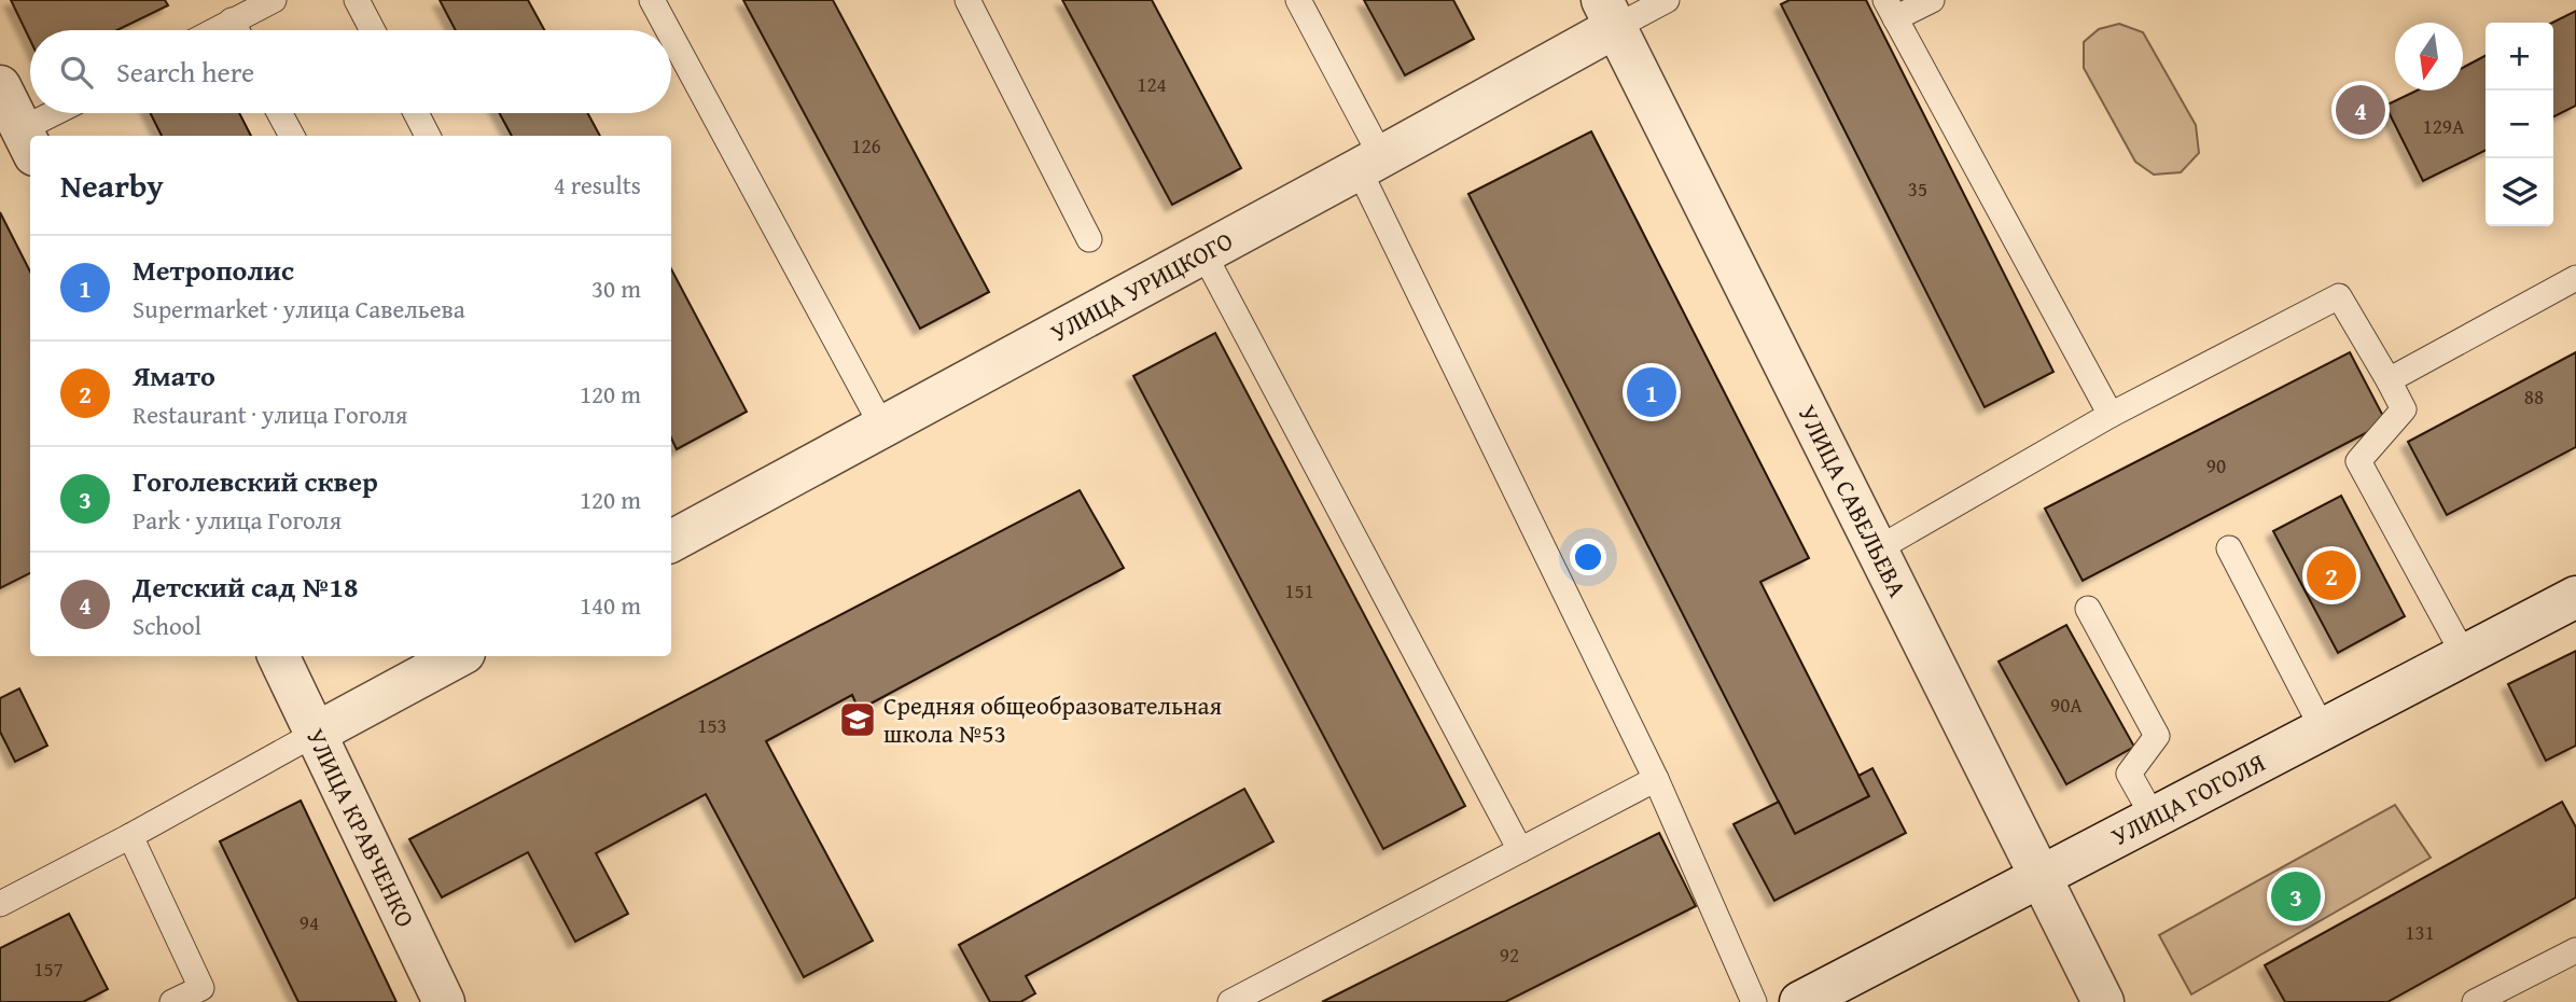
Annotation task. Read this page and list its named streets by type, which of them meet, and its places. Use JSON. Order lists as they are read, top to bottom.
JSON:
{
  "streets": {
    "street": [
      "УЛИЦА УРИЦКОГО",
      "УЛИЦА САВЕЛЬЕВА",
      "УЛИЦА ГОГОЛЯ",
      "УЛИЦА КРАВЧЕНКО"
    ]
  },
  "crossings": [
    ["УЛИЦА УРИЦКОГО", "УЛИЦА САВЕЛЬЕВА"],
    ["УЛИЦА САВЕЛЬЕВА", "УЛИЦА ГОГОЛЯ"]
  ],
  "places": {
    "school or university": ["Средняя общеобразовательная школа №53"]
  },
  "house_numbers": [
    "124",
    "129А",
    "126",
    "35",
    "88",
    "90",
    "151",
    "90А",
    "153",
    "94",
    "131",
    "92",
    "157"
  ],
  "north": "bottom",
  "page": {
    "map_buttons": ["+", "−"],
    "search": "Search here",
    "pins": [
      "4",
      "1",
      "2",
      "3"
    ],
    "heading": ["Nearby", "4 results"],
    "list": [
      {
        "mark": "1",
        "name": "Метрополис",
        "note": "Supermarket · улица Савельева",
        "value": "30 m"
      },
      {
        "mark": "2",
        "name": "Ямато",
        "note": "Restaurant · улица Гоголя",
        "value": "120 m"
      },
      {
        "mark": "3",
        "name": "Гоголевский сквер",
        "note": "Park · улица Гоголя",
        "value": "120 m"
      },
      {
        "mark": "4",
        "name": "Детский сад №18",
        "note": "School",
        "value": "140 m"
      }
    ]
  }
}
